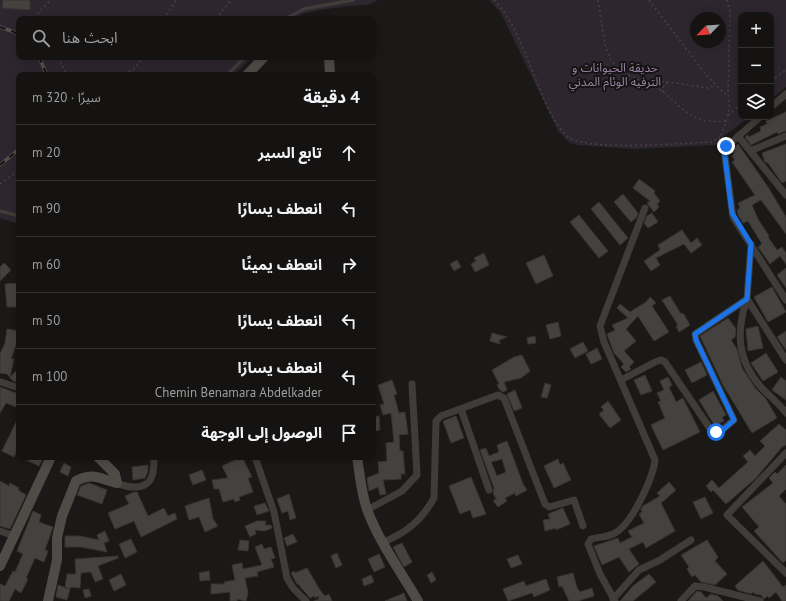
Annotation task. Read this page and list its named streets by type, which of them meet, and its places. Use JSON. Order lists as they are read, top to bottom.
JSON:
{
  "parks": ["حديقة الحيوانات و الترفيه الوئام المدني"],
  "north": "bottom left",
  "page": {
    "map_buttons": ["+", "−"],
    "search": "ابحث هنا",
    "heading": ["4 دقيقة", "سيرًا · 320 m"],
    "list": [
      ["تابع السير", "20 m"],
      ["انعطف يسارًا", "90 m"],
      ["انعطف يمينًا", "60 m"],
      ["انعطف يسارًا", "50 m"],
      ["انعطف يسارًا", "Chemin Benamara Abdelkader", "100 m"],
      "الوصول إلى الوجهة"
    ]
  }
}
